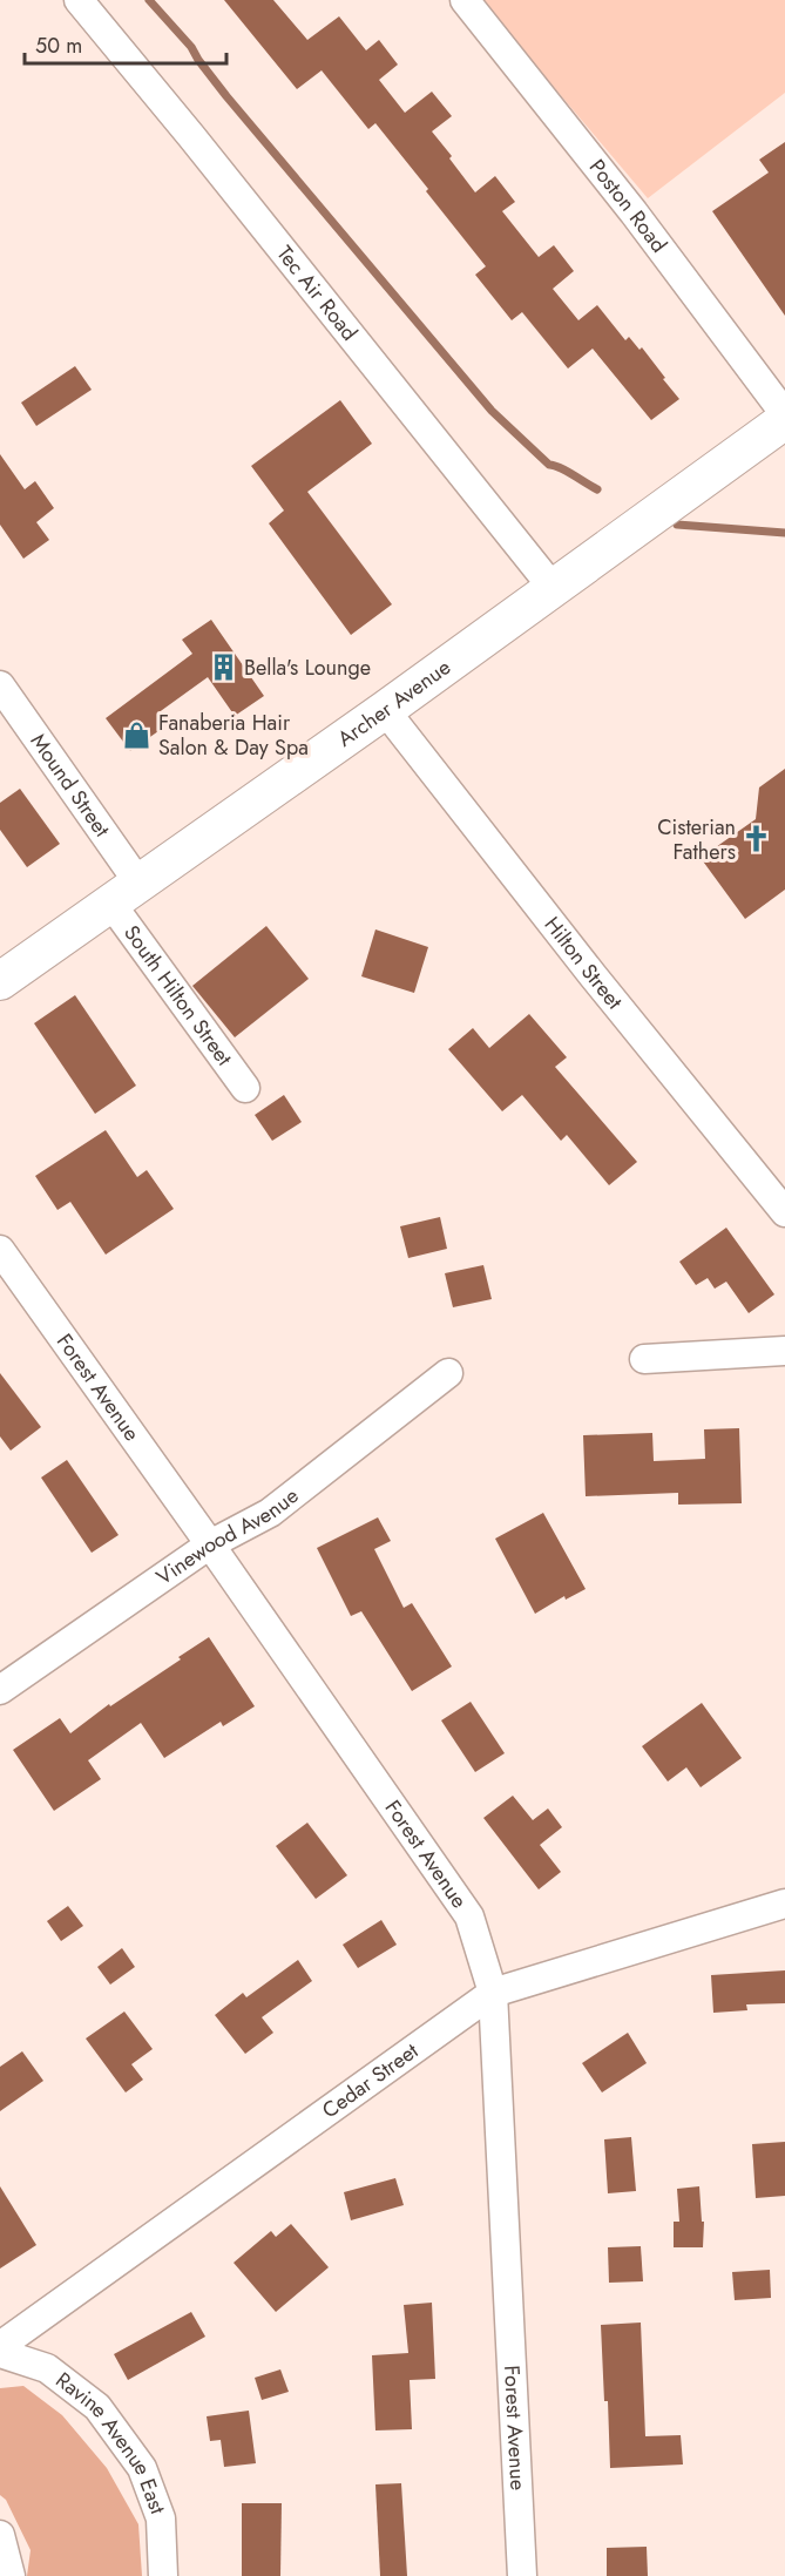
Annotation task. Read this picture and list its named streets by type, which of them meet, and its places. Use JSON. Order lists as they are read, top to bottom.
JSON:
{
  "streets": {
    "main road": ["Archer Avenue"],
    "street": [
      "Poston Road",
      "Tec Air Road",
      "Mound Street",
      "Hilton Street",
      "South Hilton Street",
      "Forest Avenue",
      "Vinewood Avenue",
      "Cedar Street",
      "Ravine Avenue East"
    ]
  },
  "crossings": [
    ["Poston Road", "Archer Avenue"],
    ["Tec Air Road", "Archer Avenue"],
    ["Archer Avenue", "Mound Street"],
    ["Archer Avenue", "Hilton Street"],
    ["Archer Avenue", "South Hilton Street"],
    ["Mound Street", "South Hilton Street"],
    ["Forest Avenue", "Vinewood Avenue"],
    ["Forest Avenue", "Cedar Street"]
  ],
  "places": {
    "building": ["Bella's Lounge"],
    "shop": ["Fanaberia Hair Salon & Day Spa"],
    "church": ["Cisterian Fathers"]
  },
  "scale_bar": "50 m"
}
